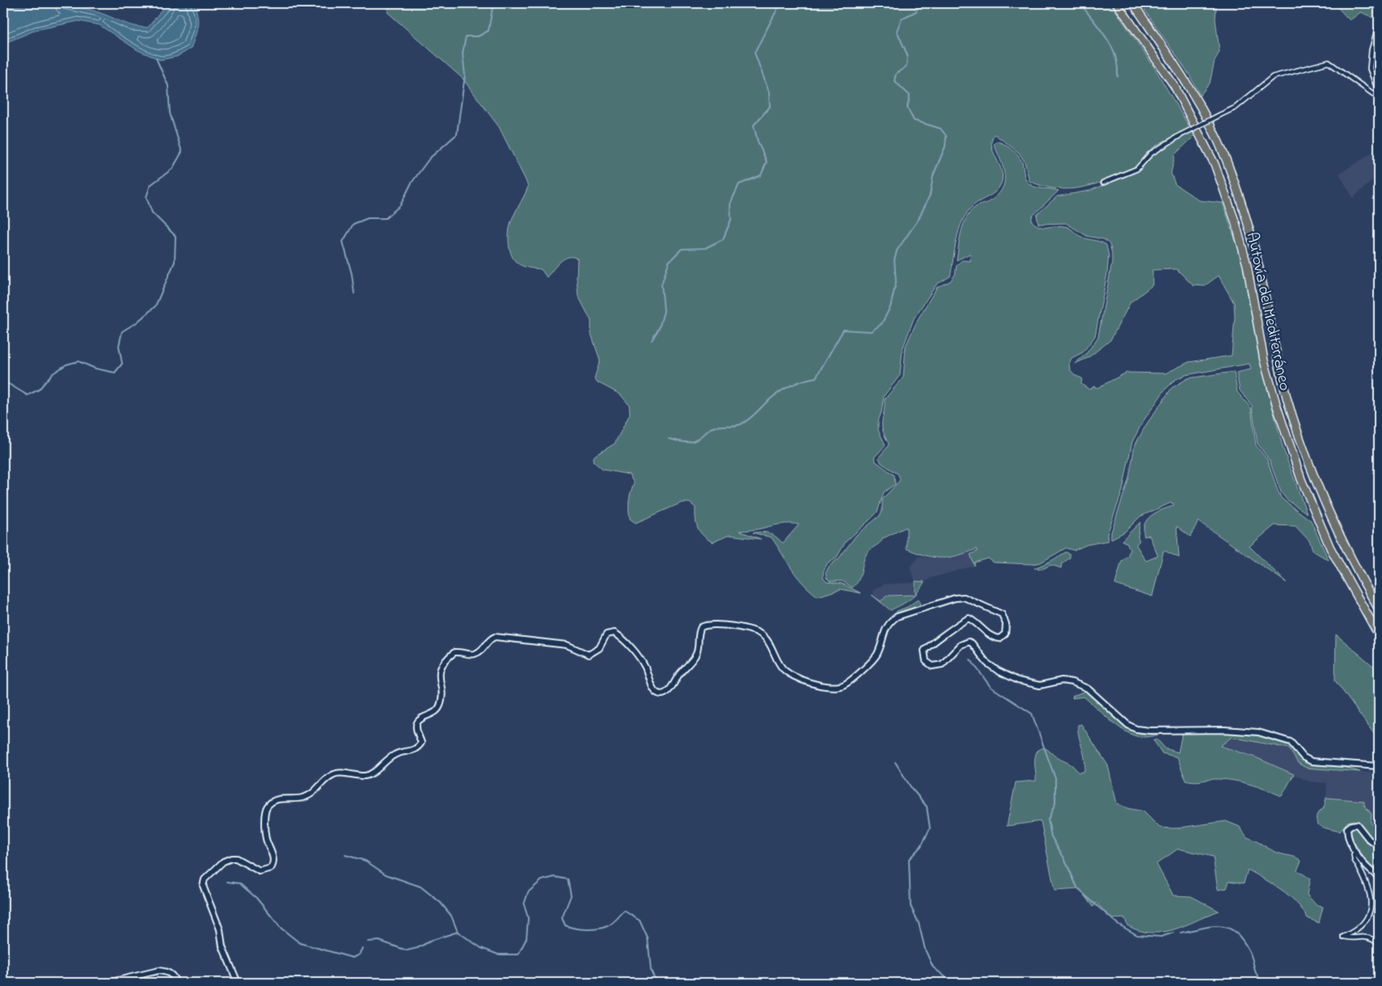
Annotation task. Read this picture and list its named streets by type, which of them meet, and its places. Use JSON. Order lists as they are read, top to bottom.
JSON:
{
  "streets": {
    "highway": ["Autovía del Mediterráneo"]
  }
}
